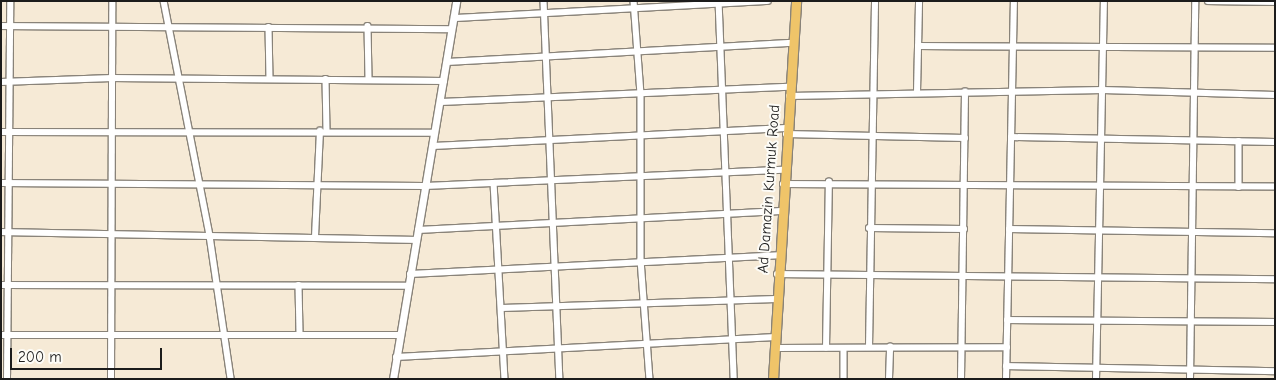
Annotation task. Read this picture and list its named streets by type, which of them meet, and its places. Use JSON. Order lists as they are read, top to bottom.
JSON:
{
  "streets": {
    "highway": ["Ad Damazin Kurmuk Road"]
  },
  "scale_bar": "200 m"
}
